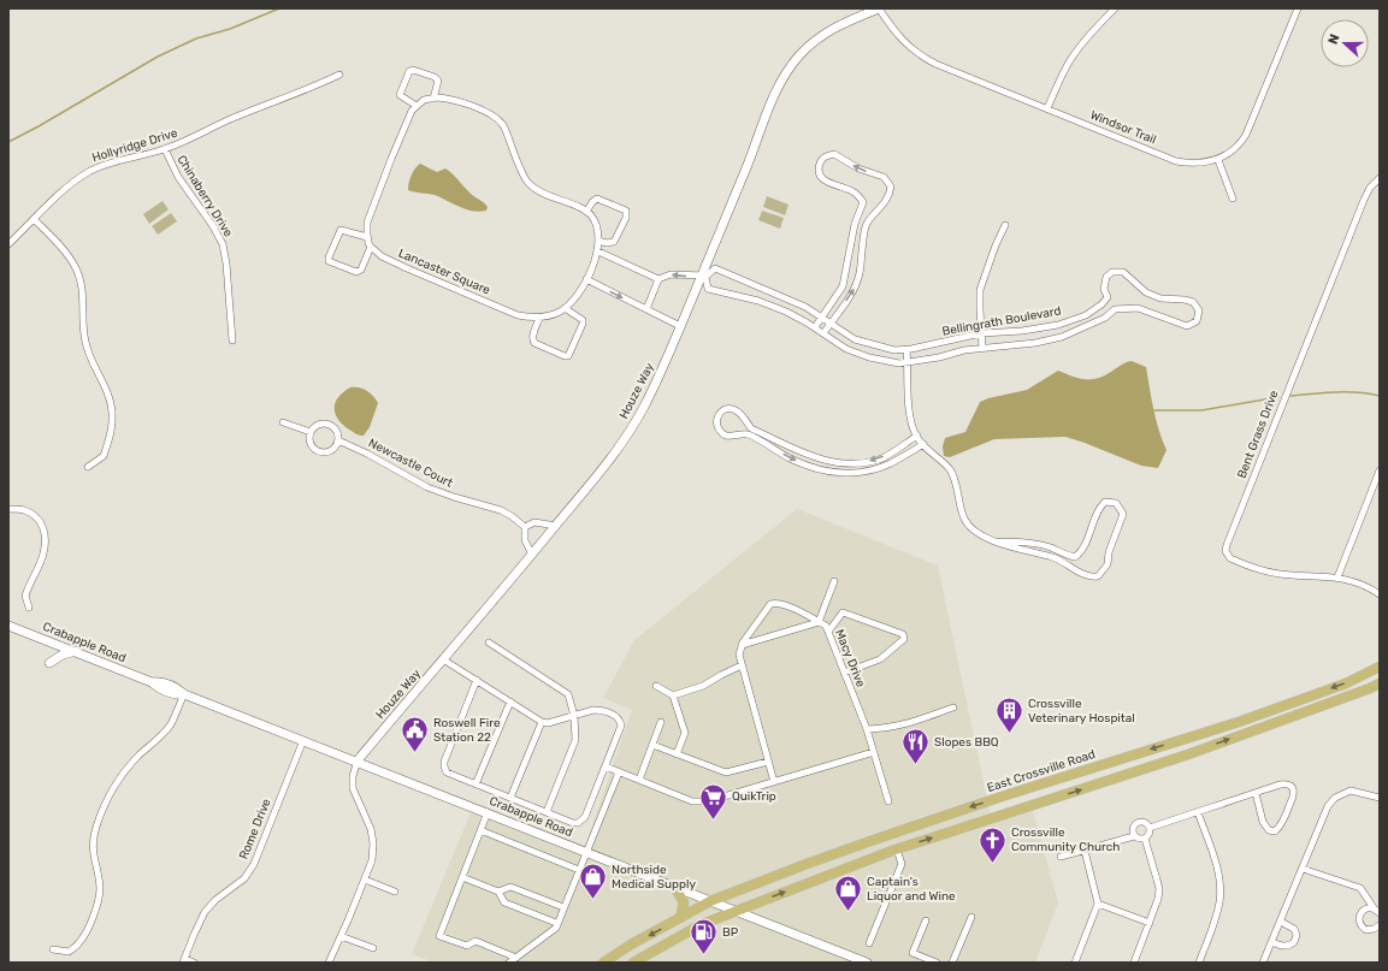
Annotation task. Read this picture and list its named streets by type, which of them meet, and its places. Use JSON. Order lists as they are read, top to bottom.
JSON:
{
  "streets": {
    "main road": ["East Crossville Road"],
    "street": [
      "Windsor Trail",
      "Hollyridge Drive",
      "Chinaberry Drive",
      "Lancaster Square",
      "Bellingrath Boulevard",
      "Houze Way",
      "Bent Grass Drive",
      "Newcastle Court",
      "Crabapple Road",
      "Macy Drive",
      "Rome Drive"
    ]
  },
  "crossings": [
    ["Windsor Trail", "Houze Way"],
    ["Hollyridge Drive", "Chinaberry Drive"],
    ["Bellingrath Boulevard", "Houze Way"],
    ["Houze Way", "Crabapple Road"],
    ["Crabapple Road", "East Crossville Road"],
    ["Crabapple Road", "Rome Drive"]
  ],
  "places": {
    "building": ["Crossville Veterinary Hospital"],
    "public building": ["Roswell Fire Station 22"],
    "restaurant": ["Slopes BBQ"],
    "supermarket": ["QuikTrip"],
    "church": ["Crossville Community Church"],
    "shop": ["Northside Medical Supply", "Captain's Liquor and Wine"],
    "fuel station": ["BP"]
  },
  "north": "left"
}
